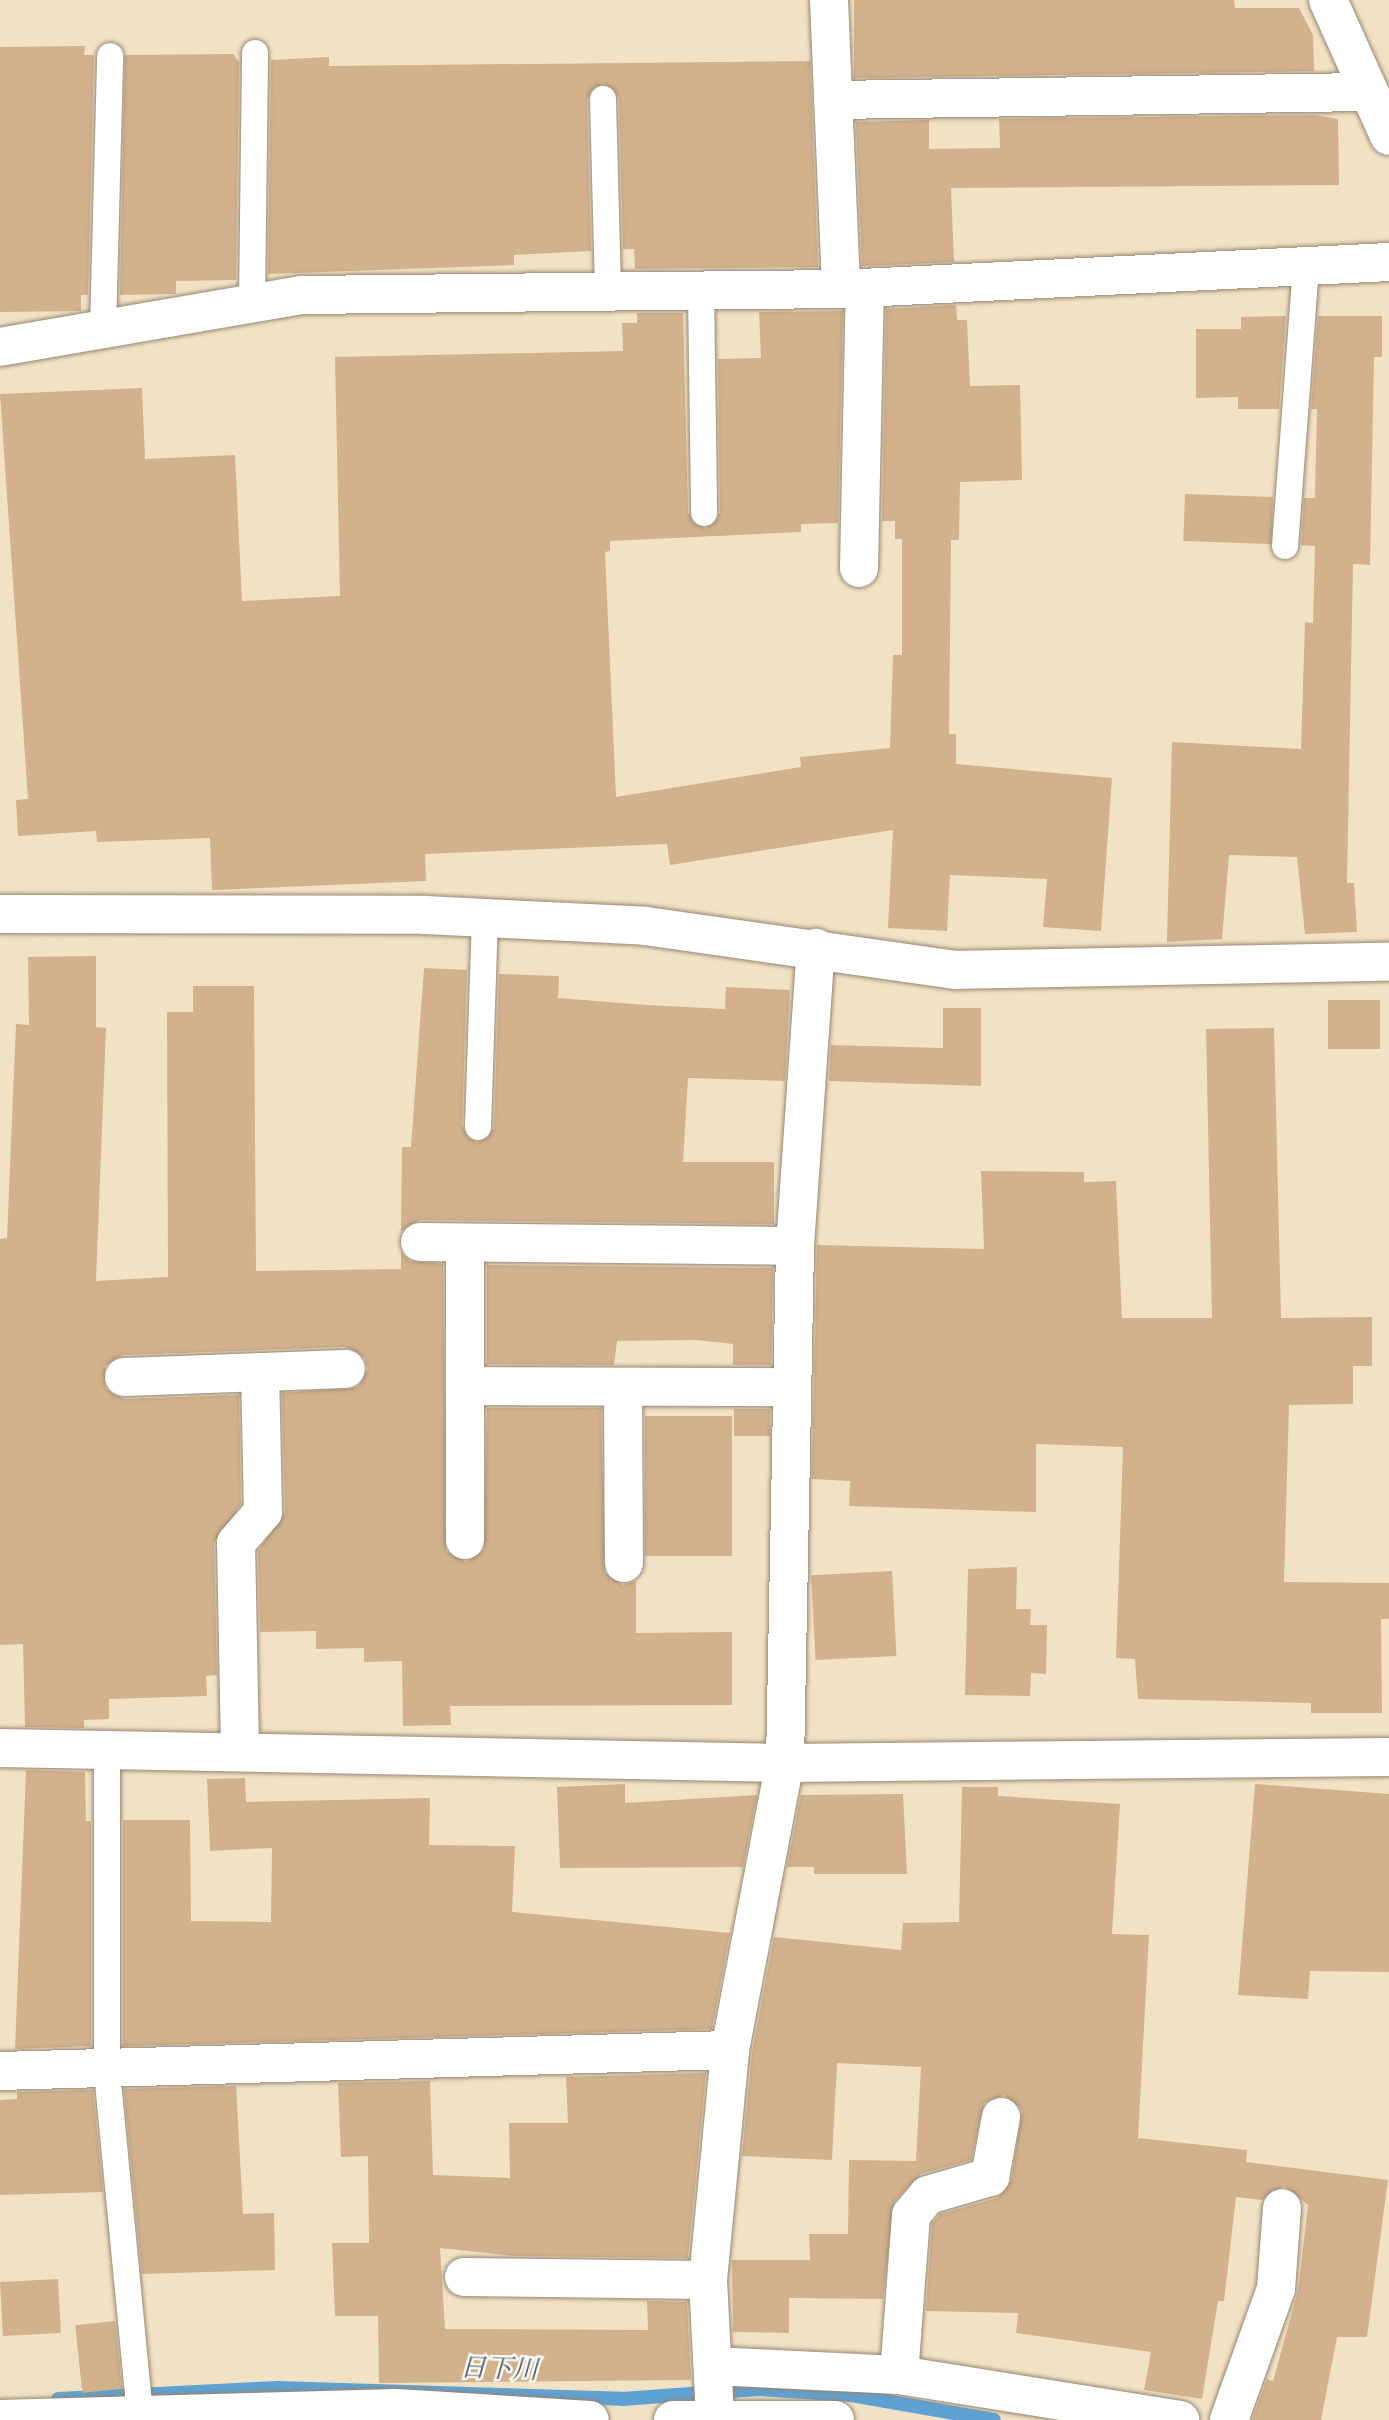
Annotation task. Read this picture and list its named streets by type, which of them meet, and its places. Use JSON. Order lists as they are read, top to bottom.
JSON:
{
  "water": ["日下川"]
}
